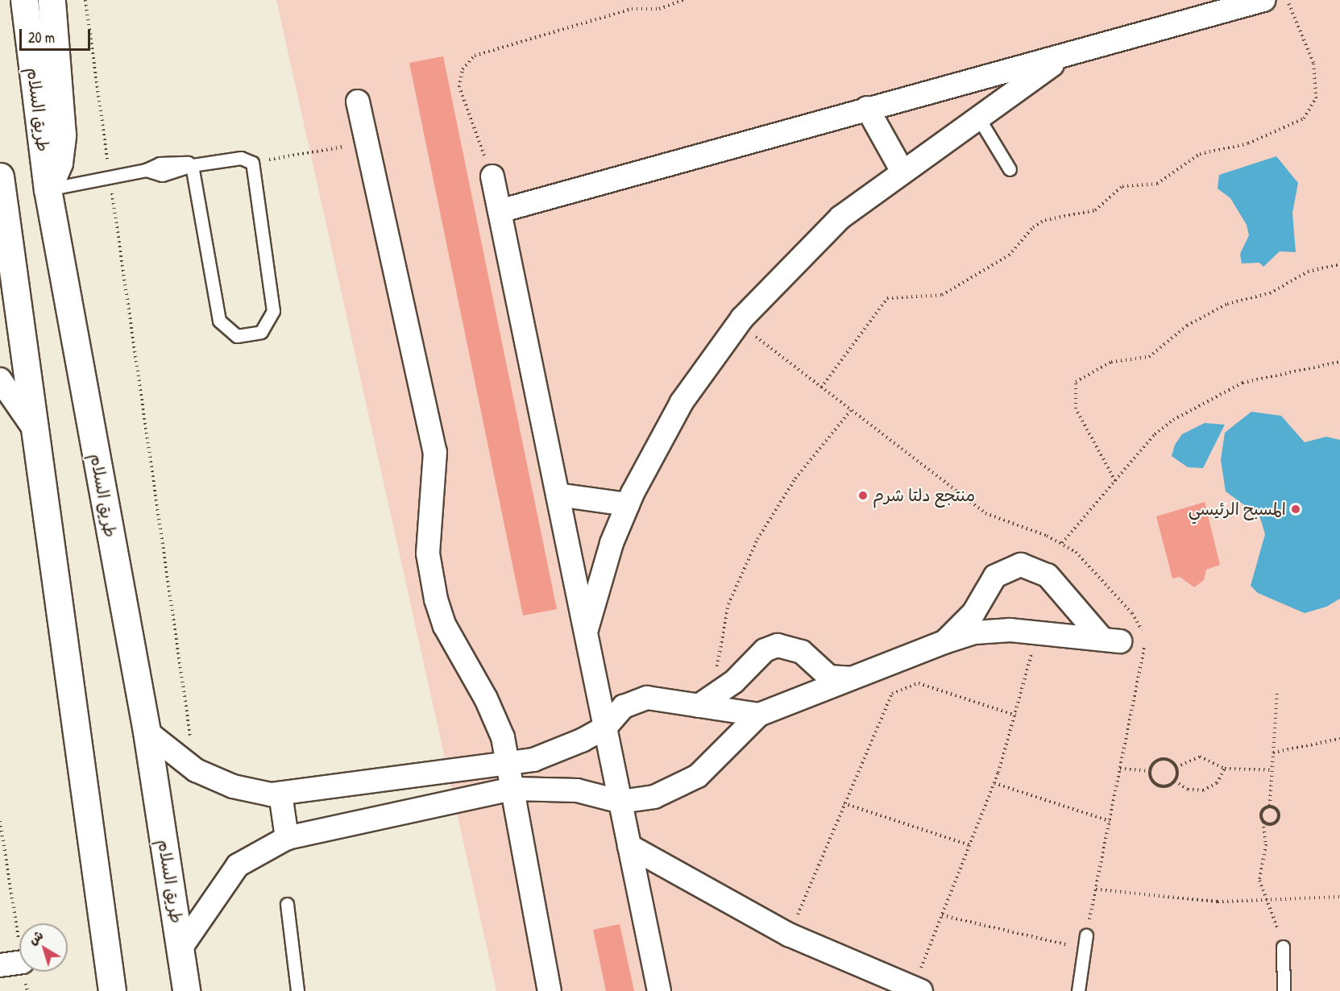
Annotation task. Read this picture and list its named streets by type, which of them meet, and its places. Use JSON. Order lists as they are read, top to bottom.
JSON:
{
  "streets": {
    "main road": ["طريق السلام"]
  },
  "places": ["منتجع دلتا شرم", "المسبح الرئيسي"],
  "scale_bar": "20 m",
  "north": "top left"
}
